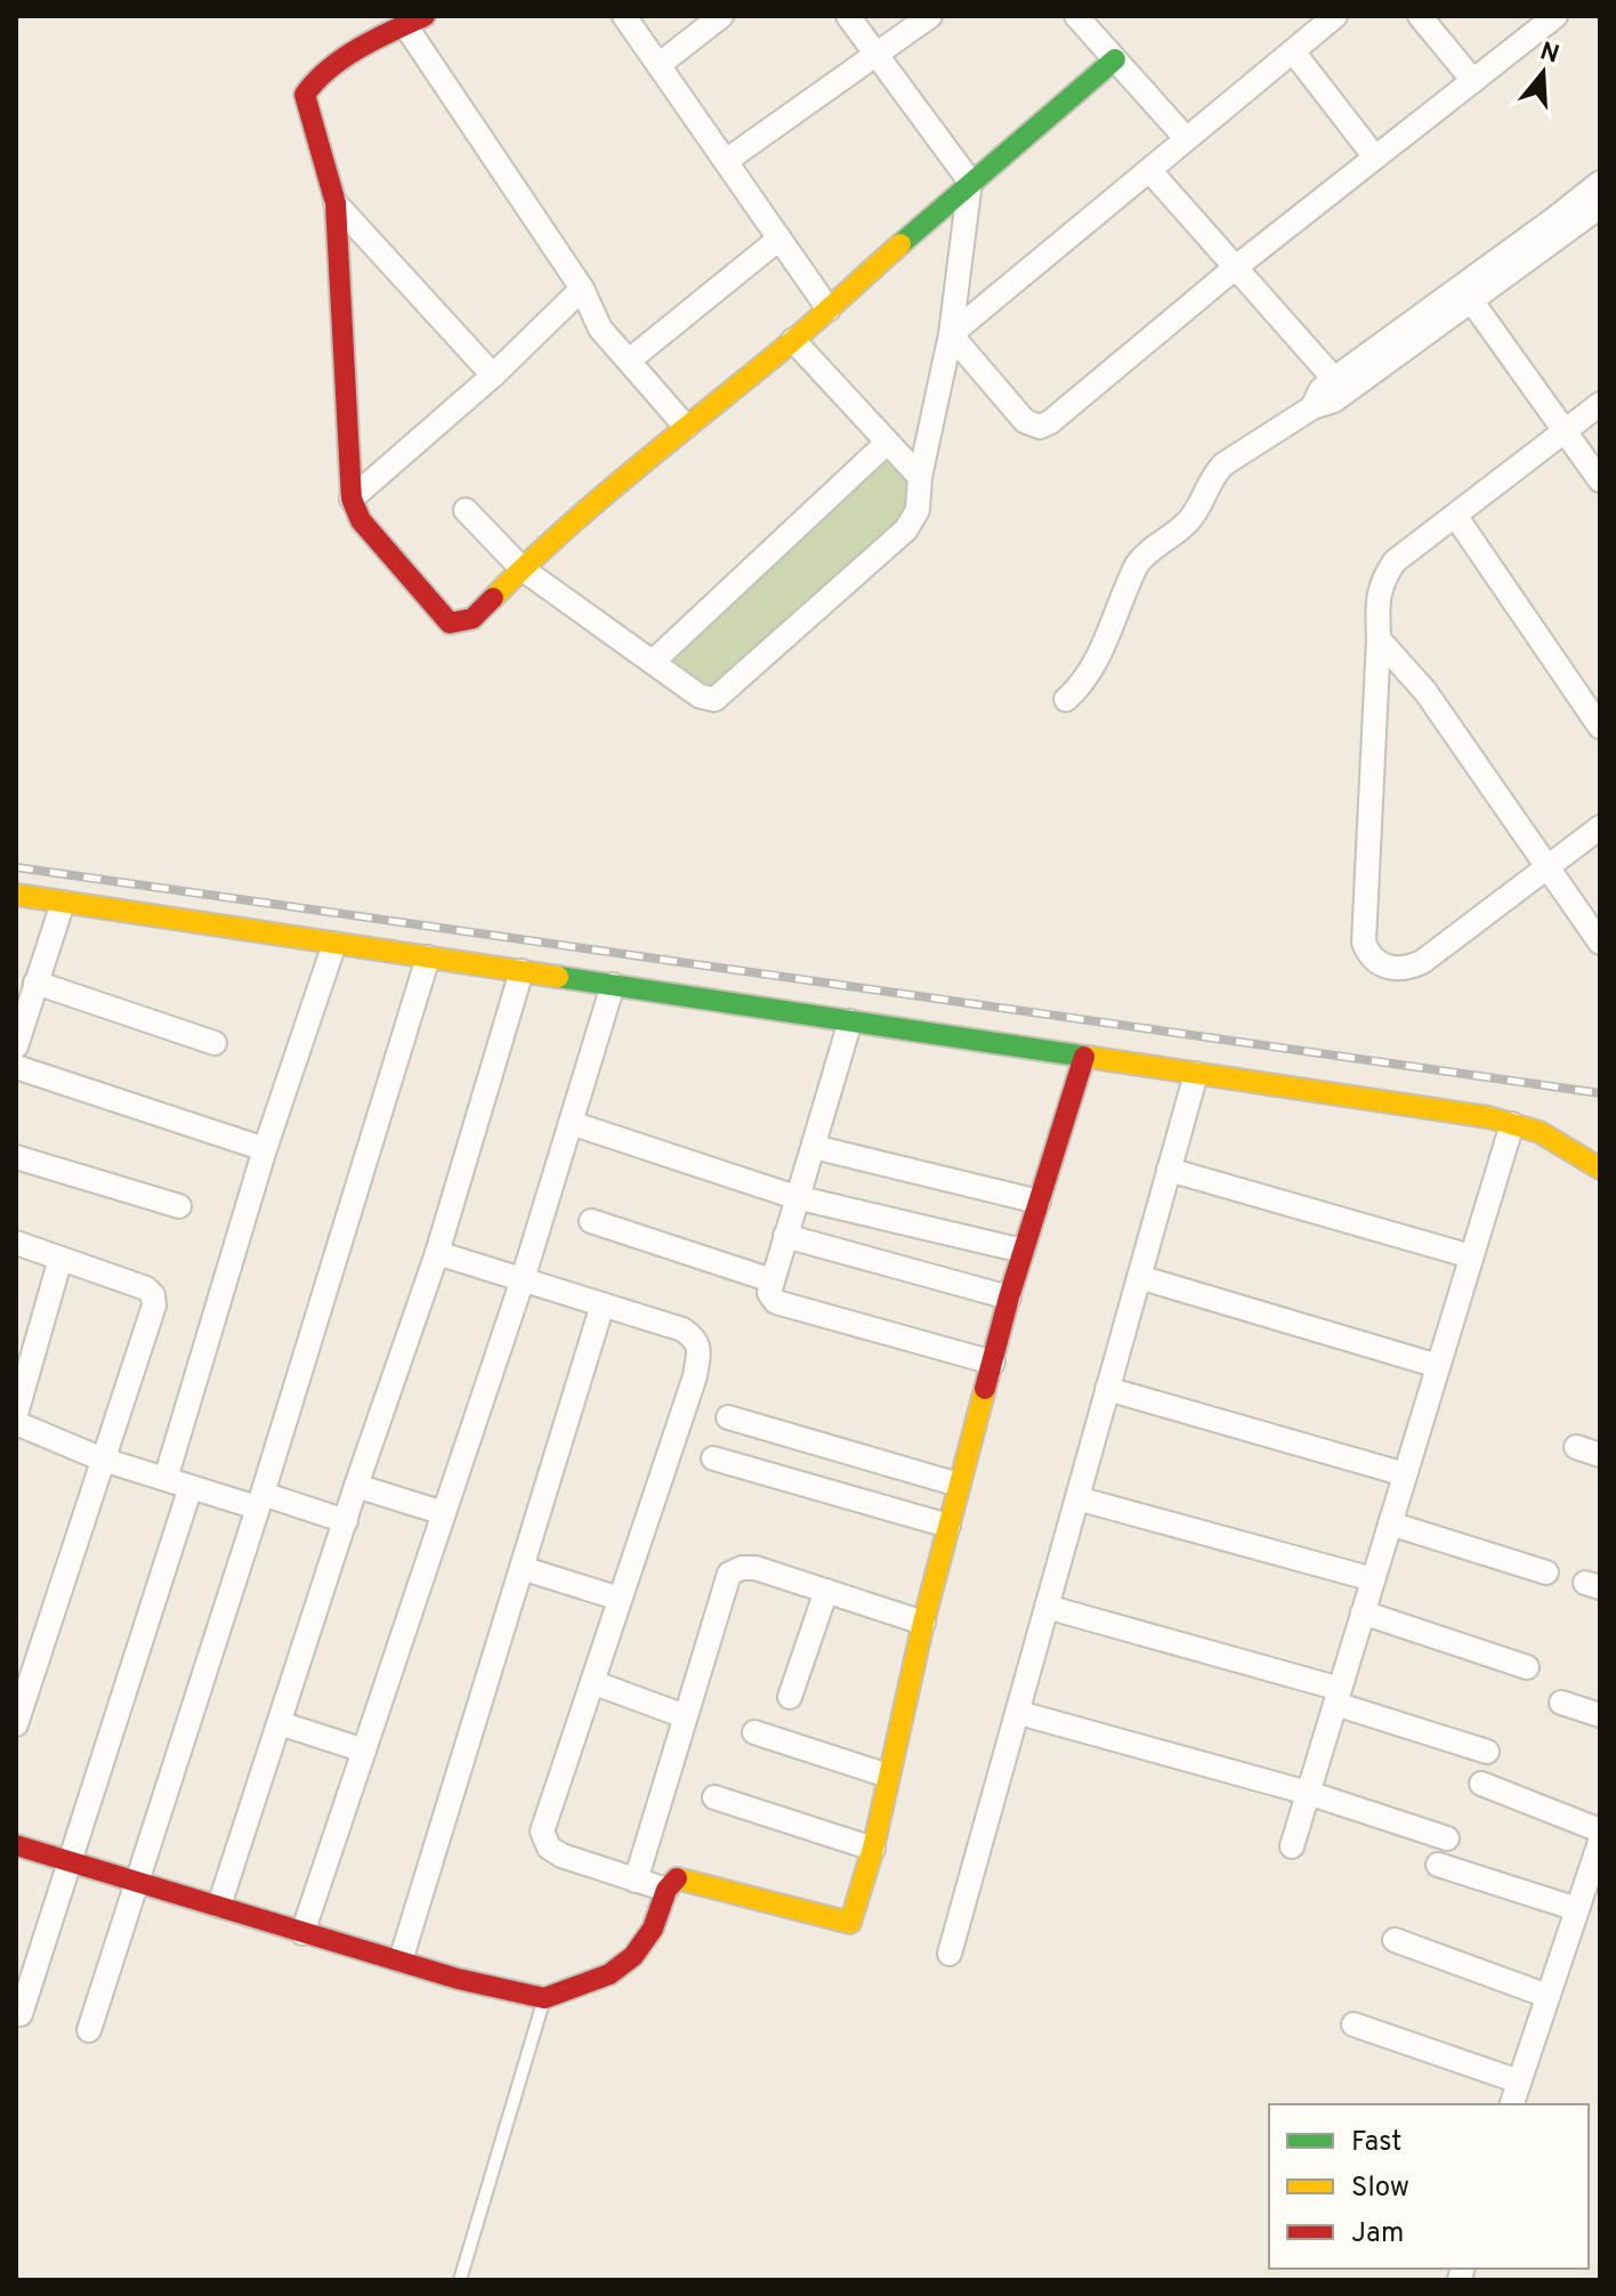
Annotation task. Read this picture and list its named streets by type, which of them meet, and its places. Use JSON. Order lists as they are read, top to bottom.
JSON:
{
  "legend": ["Fast", "Slow", "Jam"],
  "north": "top"
}
